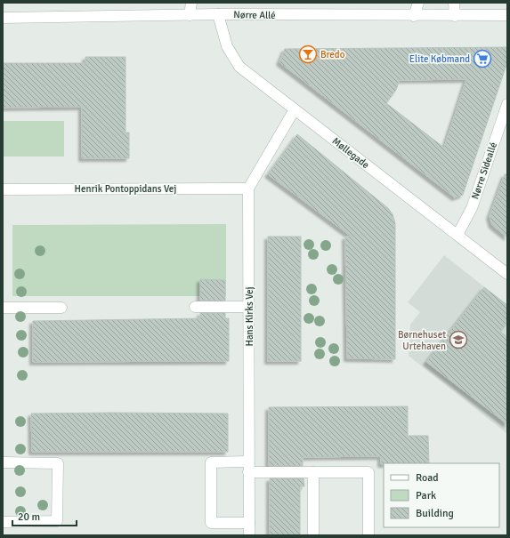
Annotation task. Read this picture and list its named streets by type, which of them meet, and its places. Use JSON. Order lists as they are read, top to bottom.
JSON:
{
  "streets": {
    "street": [
      "Nørre Allé",
      "Møllegade",
      "Nørre Sideallé",
      "Henrik Pontoppidans Vej",
      "Hans Kirks Vej"
    ]
  },
  "crossings": [
    ["Nørre Allé", "Møllegade"],
    ["Møllegade", "Nørre Sideallé"],
    ["Henrik Pontoppidans Vej", "Hans Kirks Vej"]
  ],
  "places": {
    "bar": ["Bredo"],
    "supermarket": ["Elite Købmand"],
    "school or university": ["Børnehuset Urtehaven"]
  },
  "legend": ["Road", "Park", "Building"],
  "scale_bar": "20 m"
}
